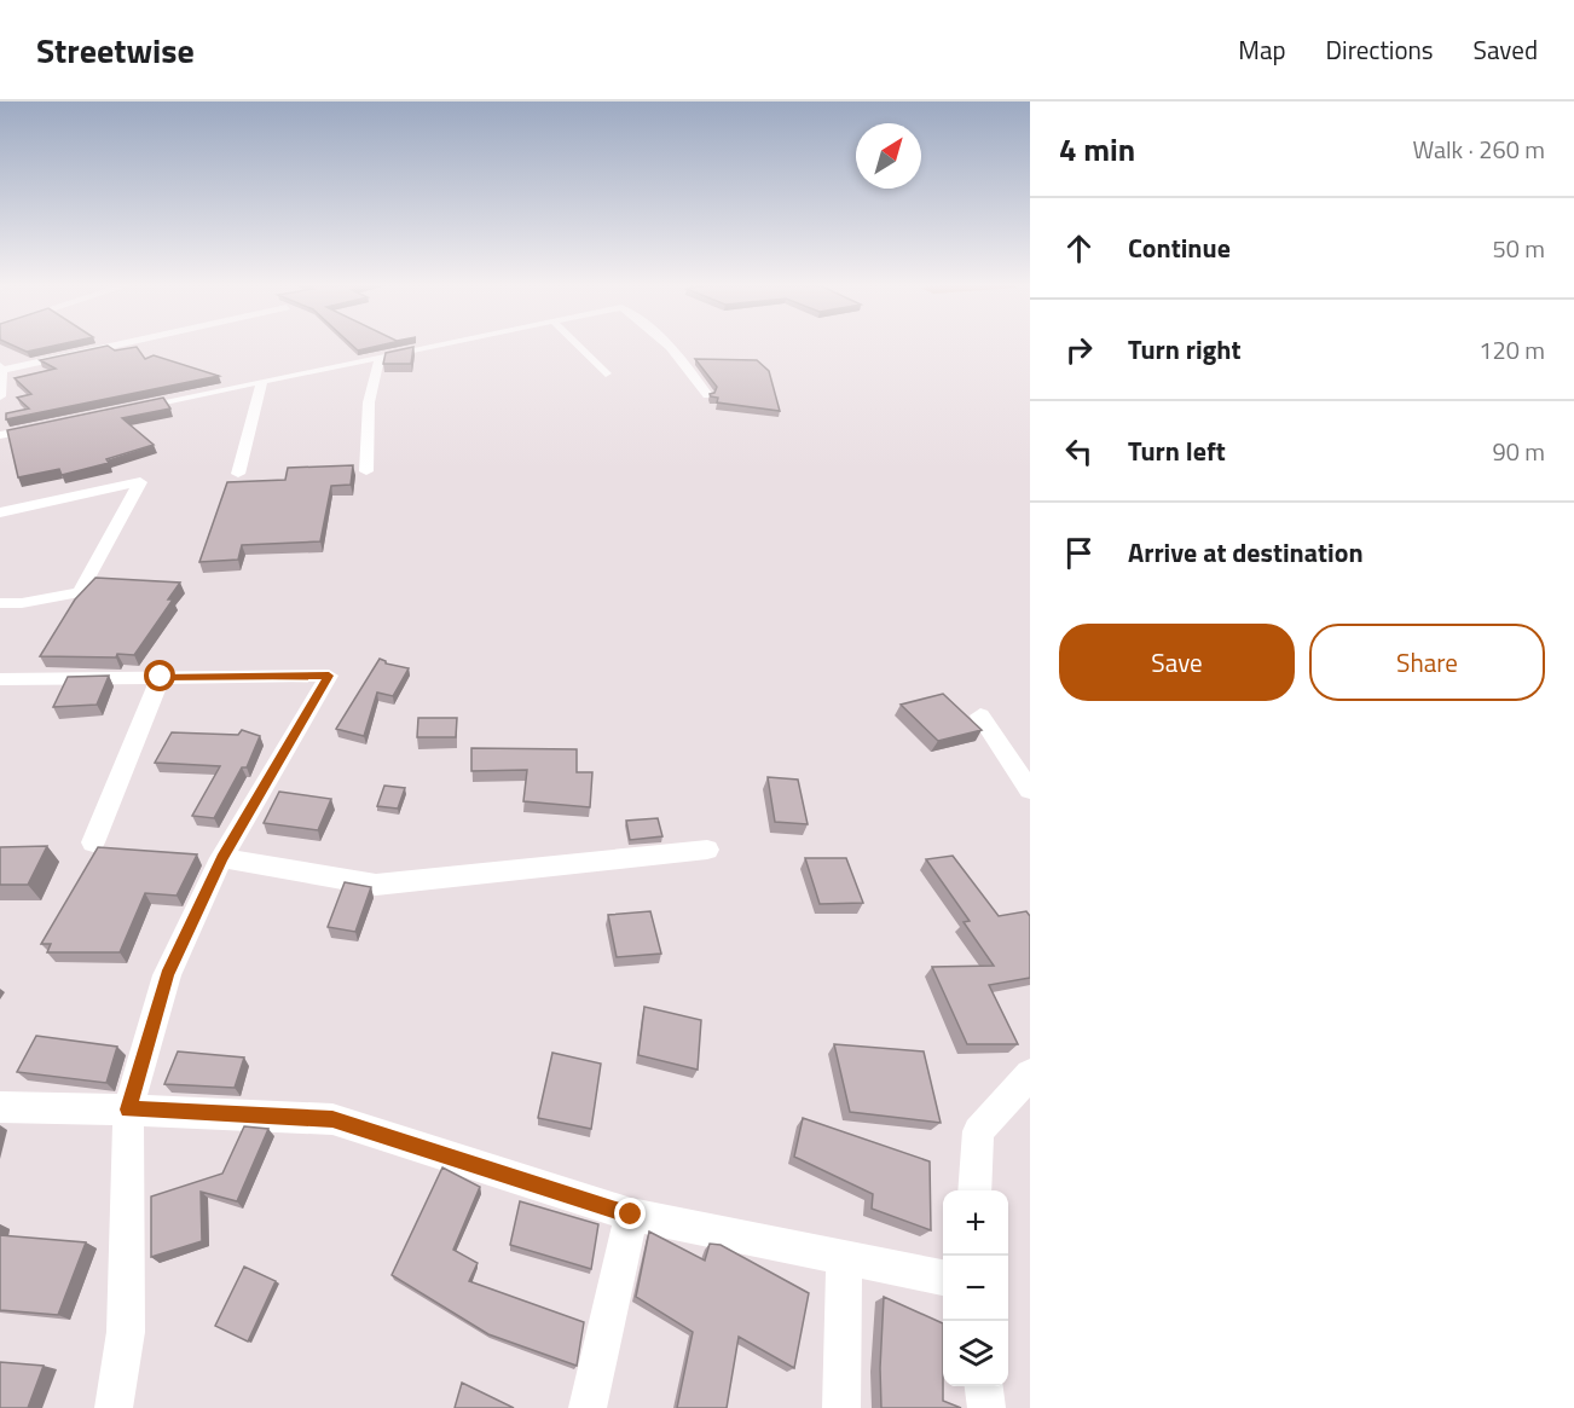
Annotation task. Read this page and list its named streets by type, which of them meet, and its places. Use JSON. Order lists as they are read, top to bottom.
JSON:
{
  "north": "top right",
  "page": {
    "header": "Streetwise",
    "nav": ["Map", "Directions", "Saved"],
    "heading": ["4 min", "Walk · 260 m"],
    "list": [
      ["Continue", "50 m"],
      ["Turn right", "120 m"],
      ["Turn left", "90 m"],
      "Arrive at destination"
    ],
    "buttons": ["Save", "Share"],
    "map_buttons": ["+", "−"]
  }
}
